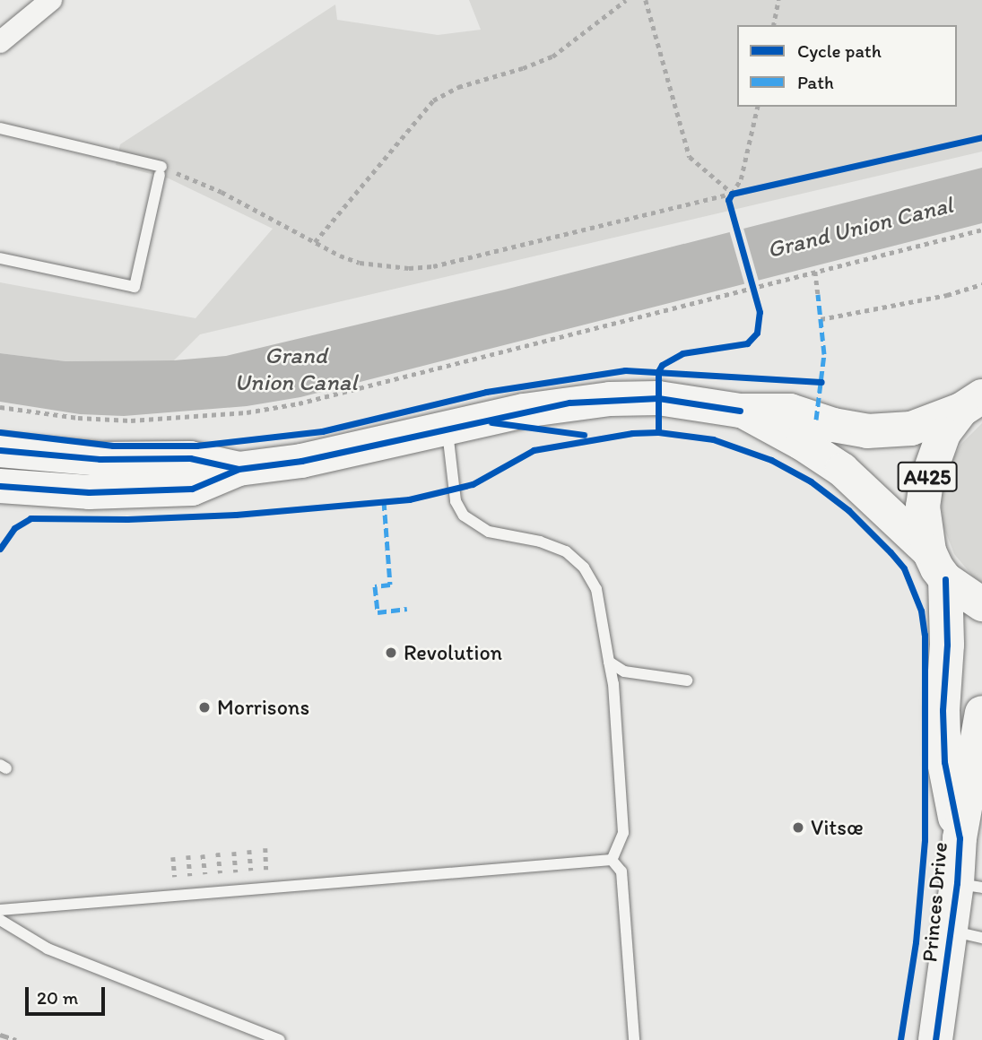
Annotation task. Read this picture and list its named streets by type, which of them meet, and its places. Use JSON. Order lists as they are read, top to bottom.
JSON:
{
  "streets": {
    "main road": ["A425", "Princes Drive"]
  },
  "crossings": [
    ["A425", "Princes Drive"]
  ],
  "water": ["Grand Union Canal"],
  "places": ["Revolution", "Morrisons", "Vitsœ"],
  "legend": ["Cycle path", "Path"],
  "scale_bar": "20 m"
}
